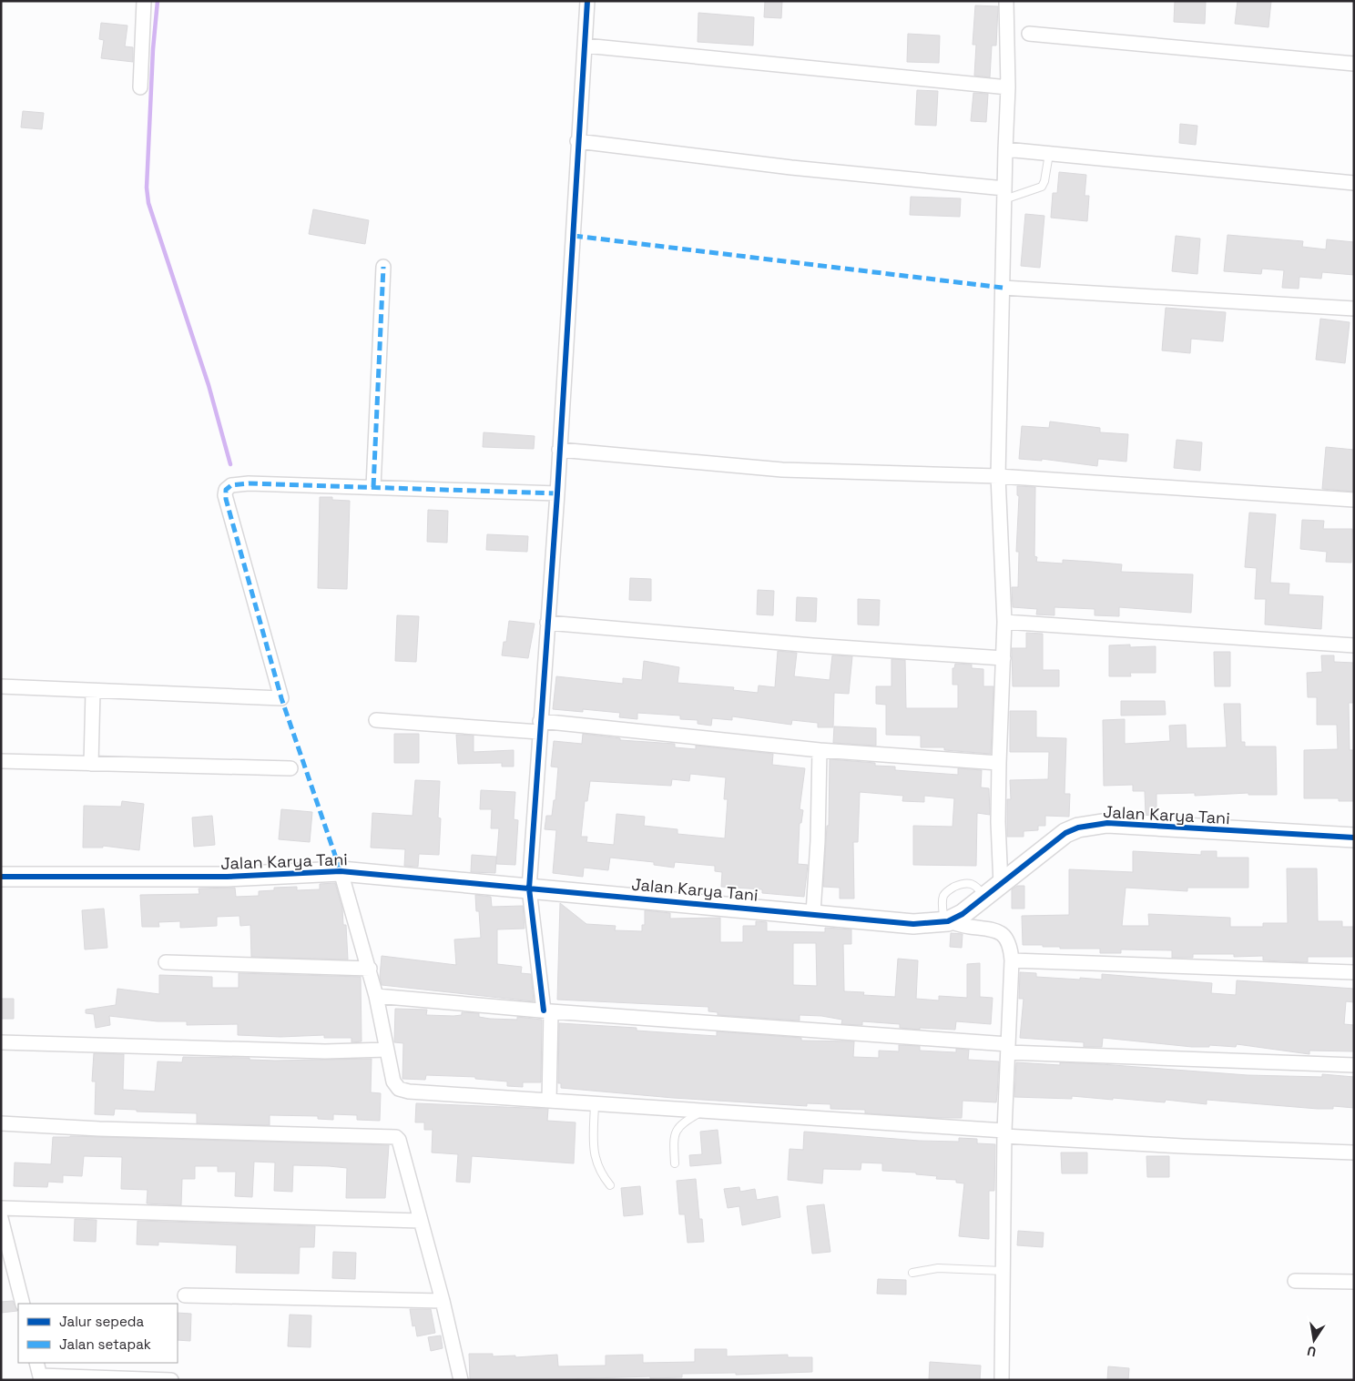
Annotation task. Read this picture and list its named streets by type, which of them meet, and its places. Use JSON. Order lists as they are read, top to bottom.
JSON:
{
  "streets": {
    "street": ["Jalan Karya Tani"]
  },
  "legend": ["Jalur sepeda", "Jalan setapak"],
  "north": "bottom"
}
